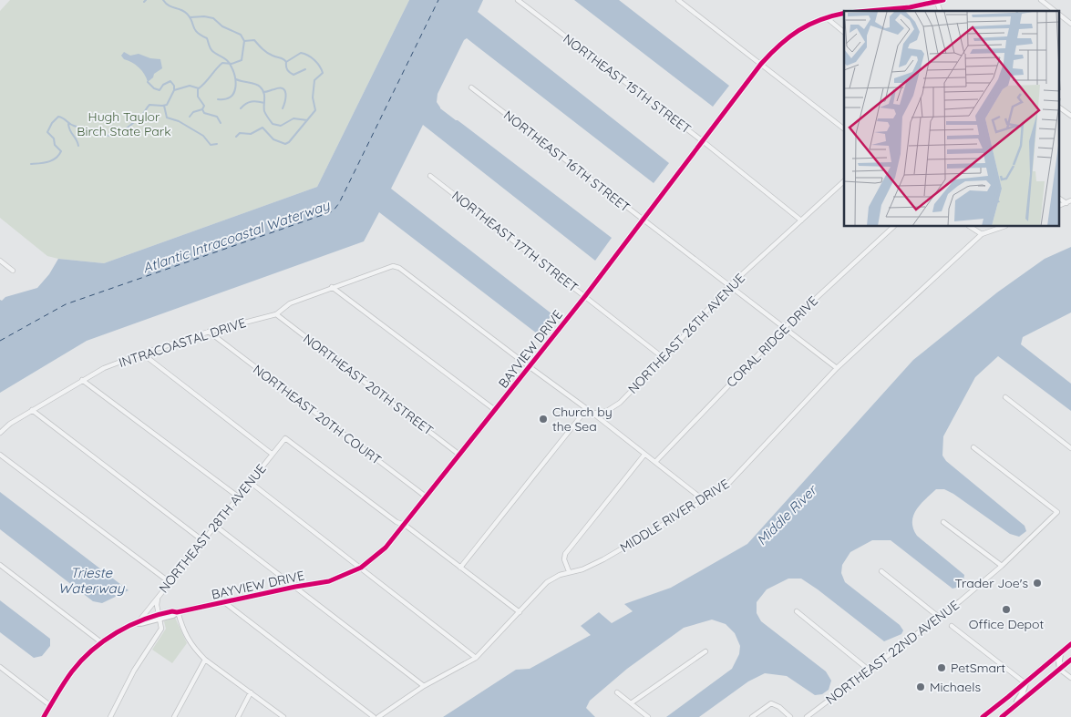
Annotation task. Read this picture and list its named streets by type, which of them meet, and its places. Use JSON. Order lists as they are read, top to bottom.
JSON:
{
  "streets": {
    "street": [
      "NORTHEAST 15TH STREET",
      "NORTHEAST 16TH STREET",
      "NORTHEAST 17TH STREET",
      "NORTHEAST 26TH AVENUE",
      "CORAL RIDGE DRIVE",
      "INTRACOASTAL DRIVE",
      "BAYVIEW DRIVE",
      "NORTHEAST 20TH STREET",
      "NORTHEAST 20TH COURT",
      "MIDDLE RIVER DRIVE",
      "NORTHEAST 28TH AVENUE",
      "NORTHEAST 22ND AVENUE"
    ]
  },
  "crossings": [
    ["NORTHEAST 15TH STREET", "NORTHEAST 26TH AVENUE"],
    ["NORTHEAST 15TH STREET", "BAYVIEW DRIVE"],
    ["NORTHEAST 16TH STREET", "NORTHEAST 26TH AVENUE"],
    ["NORTHEAST 16TH STREET", "CORAL RIDGE DRIVE"],
    ["NORTHEAST 16TH STREET", "BAYVIEW DRIVE"],
    ["NORTHEAST 16TH STREET", "MIDDLE RIVER DRIVE"],
    ["NORTHEAST 17TH STREET", "NORTHEAST 26TH AVENUE"],
    ["NORTHEAST 17TH STREET", "BAYVIEW DRIVE"],
    ["INTRACOASTAL DRIVE", "BAYVIEW DRIVE"],
    ["INTRACOASTAL DRIVE", "NORTHEAST 20TH STREET"],
    ["INTRACOASTAL DRIVE", "NORTHEAST 20TH COURT"],
    ["BAYVIEW DRIVE", "NORTHEAST 20TH STREET"],
    ["BAYVIEW DRIVE", "NORTHEAST 20TH COURT"],
    ["BAYVIEW DRIVE", "NORTHEAST 28TH AVENUE"]
  ],
  "water": ["Atlantic Intracoastal Waterway", "Middle River", "Trieste Waterway"],
  "parks": ["Hugh Taylor Birch State Park"],
  "places": [
    "Church by the Sea",
    "Trader Joe's",
    "Office Depot",
    "PetSmart",
    "Michaels"
  ]
}
